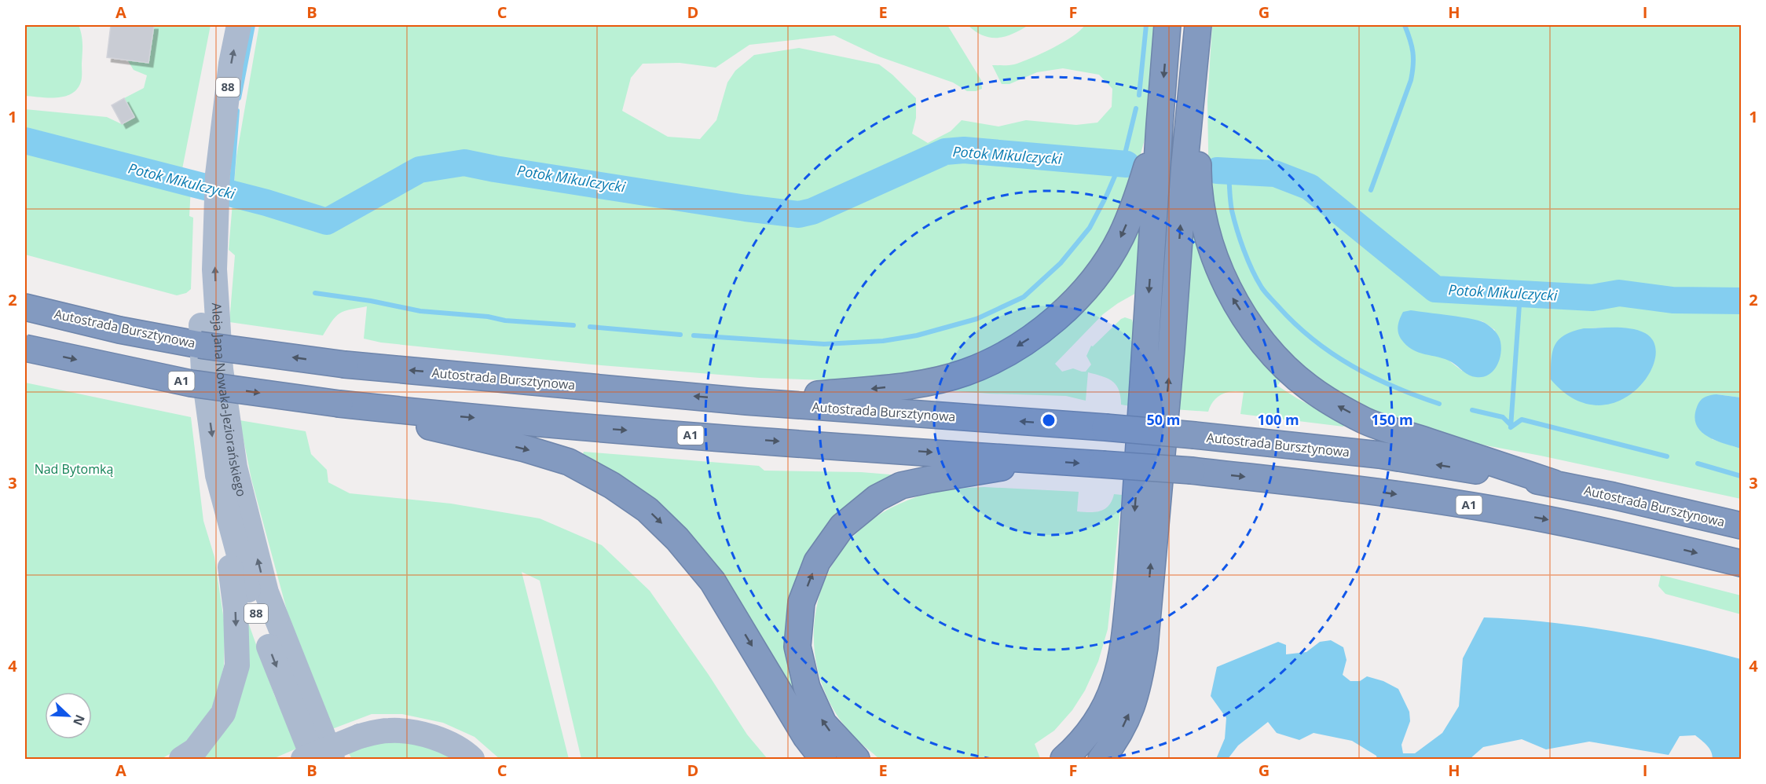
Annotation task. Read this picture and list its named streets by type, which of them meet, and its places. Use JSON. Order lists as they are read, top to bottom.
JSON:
{
  "streets": {
    "highway": ["Autostrada Bursztynowa", "A1"],
    "main road": ["88", "Aleja Jana Nowaka-Jeziorańskiego"]
  },
  "water": ["Potok Mikulczycki"],
  "parks": ["Nad Bytomką"],
  "north": "bottom right",
  "grid": {
    "columns": [
      "A",
      "B",
      "C",
      "D",
      "E",
      "F",
      "G",
      "H",
      "I"
    ],
    "rows": [
      "1",
      "2",
      "3",
      "4"
    ]
  },
  "rings": ["50 m", "100 m", "150 m"]
}
